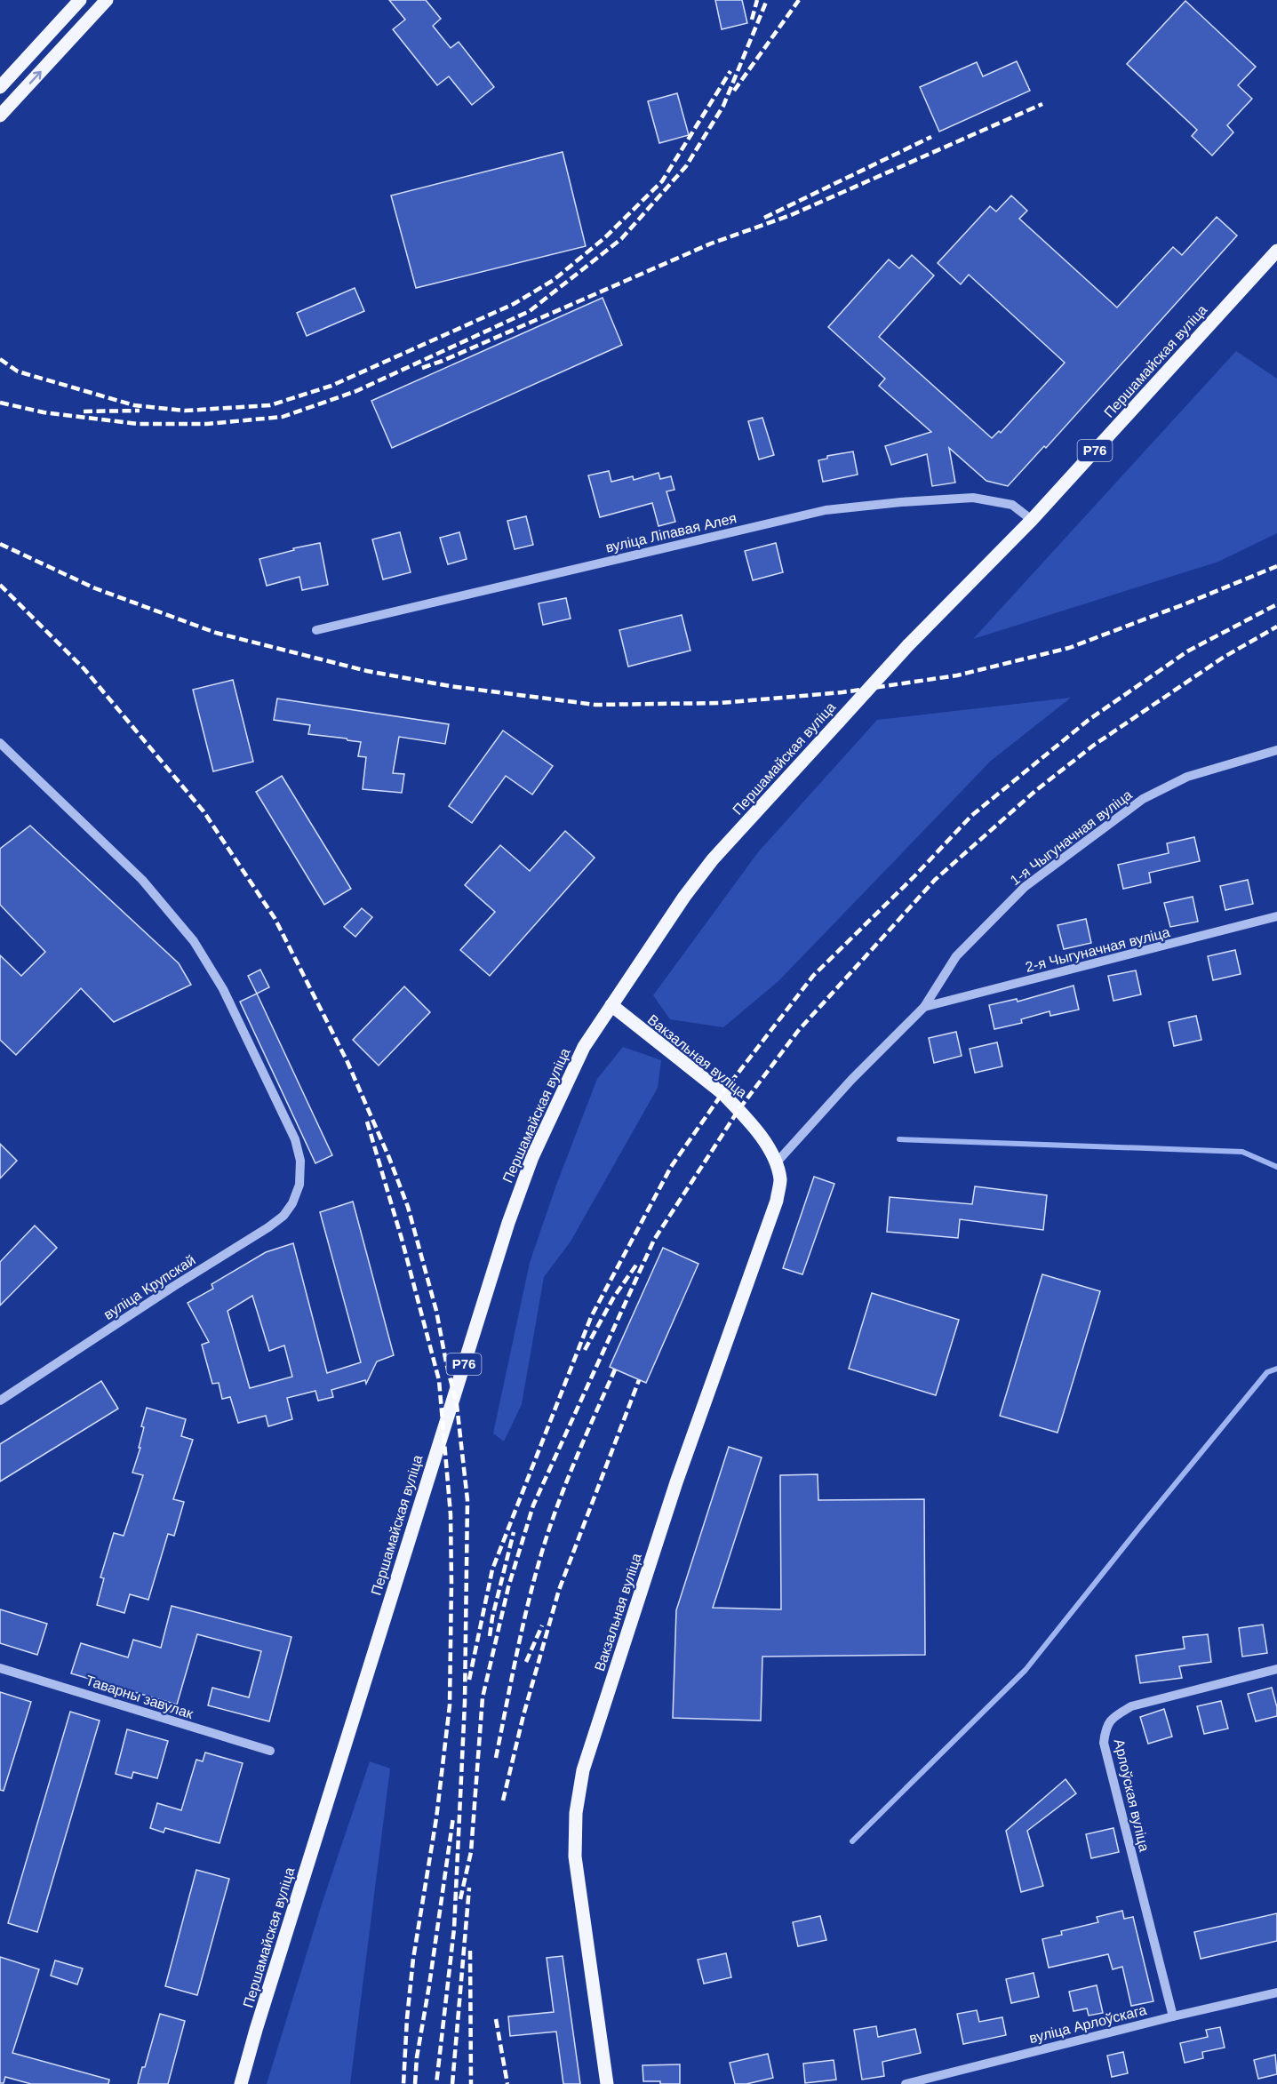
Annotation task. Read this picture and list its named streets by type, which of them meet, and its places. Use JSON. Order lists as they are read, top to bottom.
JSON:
{
  "streets": {
    "main road": ["Першамайская вуліца", "Р76", "Вакзальная вуліца"],
    "street": [
      "вуліца Ліпавая Алея",
      "1-я Чыгуначная вуліца",
      "2-я Чыгуначная вуліца",
      "вуліца Крупскай",
      "Таварны завулак",
      "Арлоўская вуліца",
      "вуліца Арлоўскага"
    ]
  },
  "crossings": [
    ["Першамайская вуліца", "вуліца Ліпавая Алея"],
    ["Першамайская вуліца", "Вакзальная вуліца"],
    ["1-я Чыгуначная вуліца", "2-я Чыгуначная вуліца"],
    ["Арлоўская вуліца", "вуліца Арлоўскага"]
  ]
}
